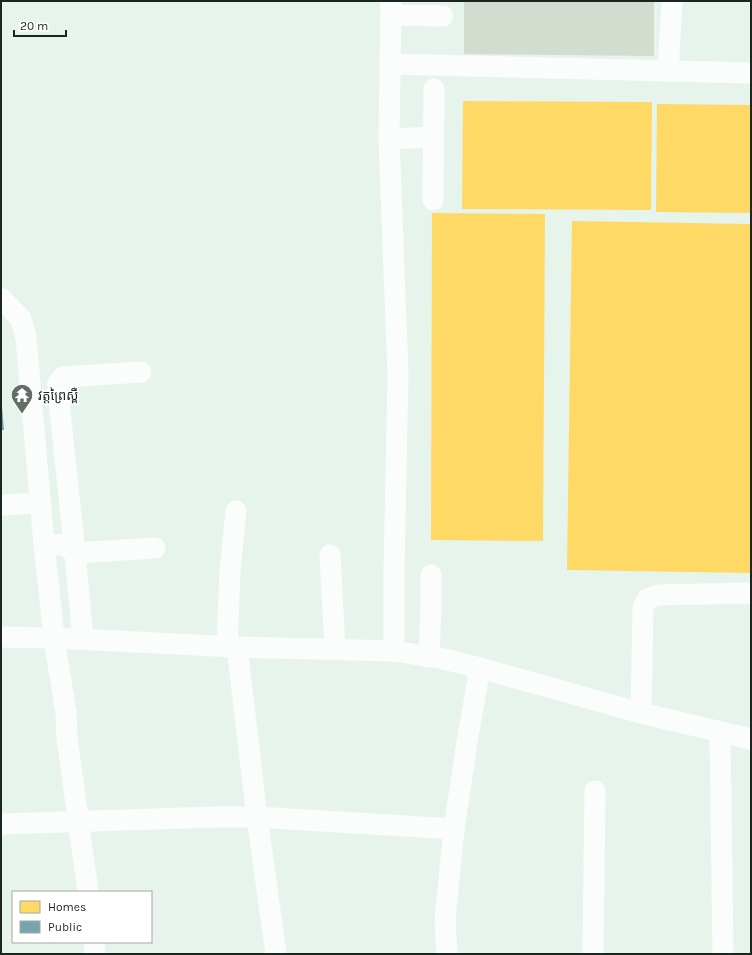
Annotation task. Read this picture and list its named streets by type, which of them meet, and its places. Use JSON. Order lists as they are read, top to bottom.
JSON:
{
  "places": {
    "temple": ["វត្តព្រៃស្ពឺ"]
  },
  "legend": ["Homes", "Public"],
  "scale_bar": "20 m"
}
